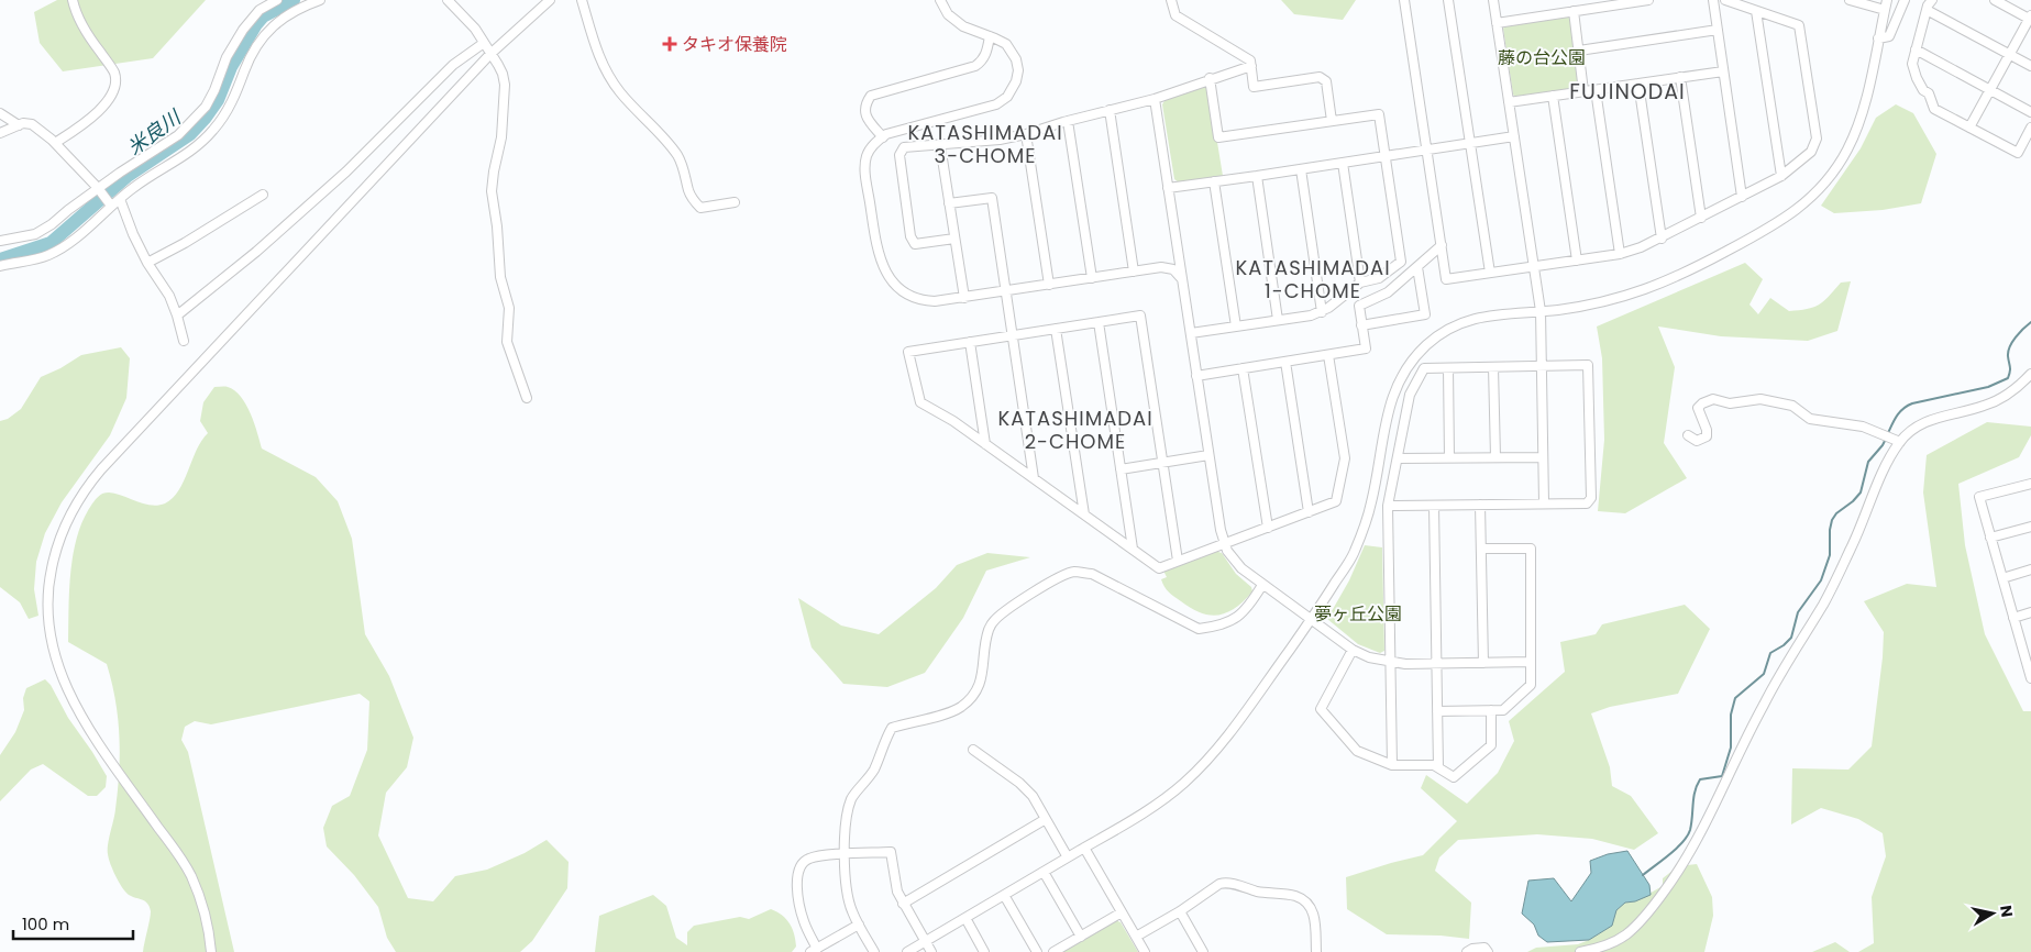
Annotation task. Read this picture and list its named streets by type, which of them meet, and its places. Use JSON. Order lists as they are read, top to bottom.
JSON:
{
  "districts": [
    "FUJINODAI",
    "KATASHIMADAI 3-CHOME",
    "KATASHIMADAI 1-CHOME",
    "KATASHIMADAI 2-CHOME"
  ],
  "water": ["米良川"],
  "parks": ["藤の台公園", "夢ヶ丘公園"],
  "places": {
    "health": ["タキオ保養院"]
  },
  "scale_bar": "100 m",
  "north": "right"
}
